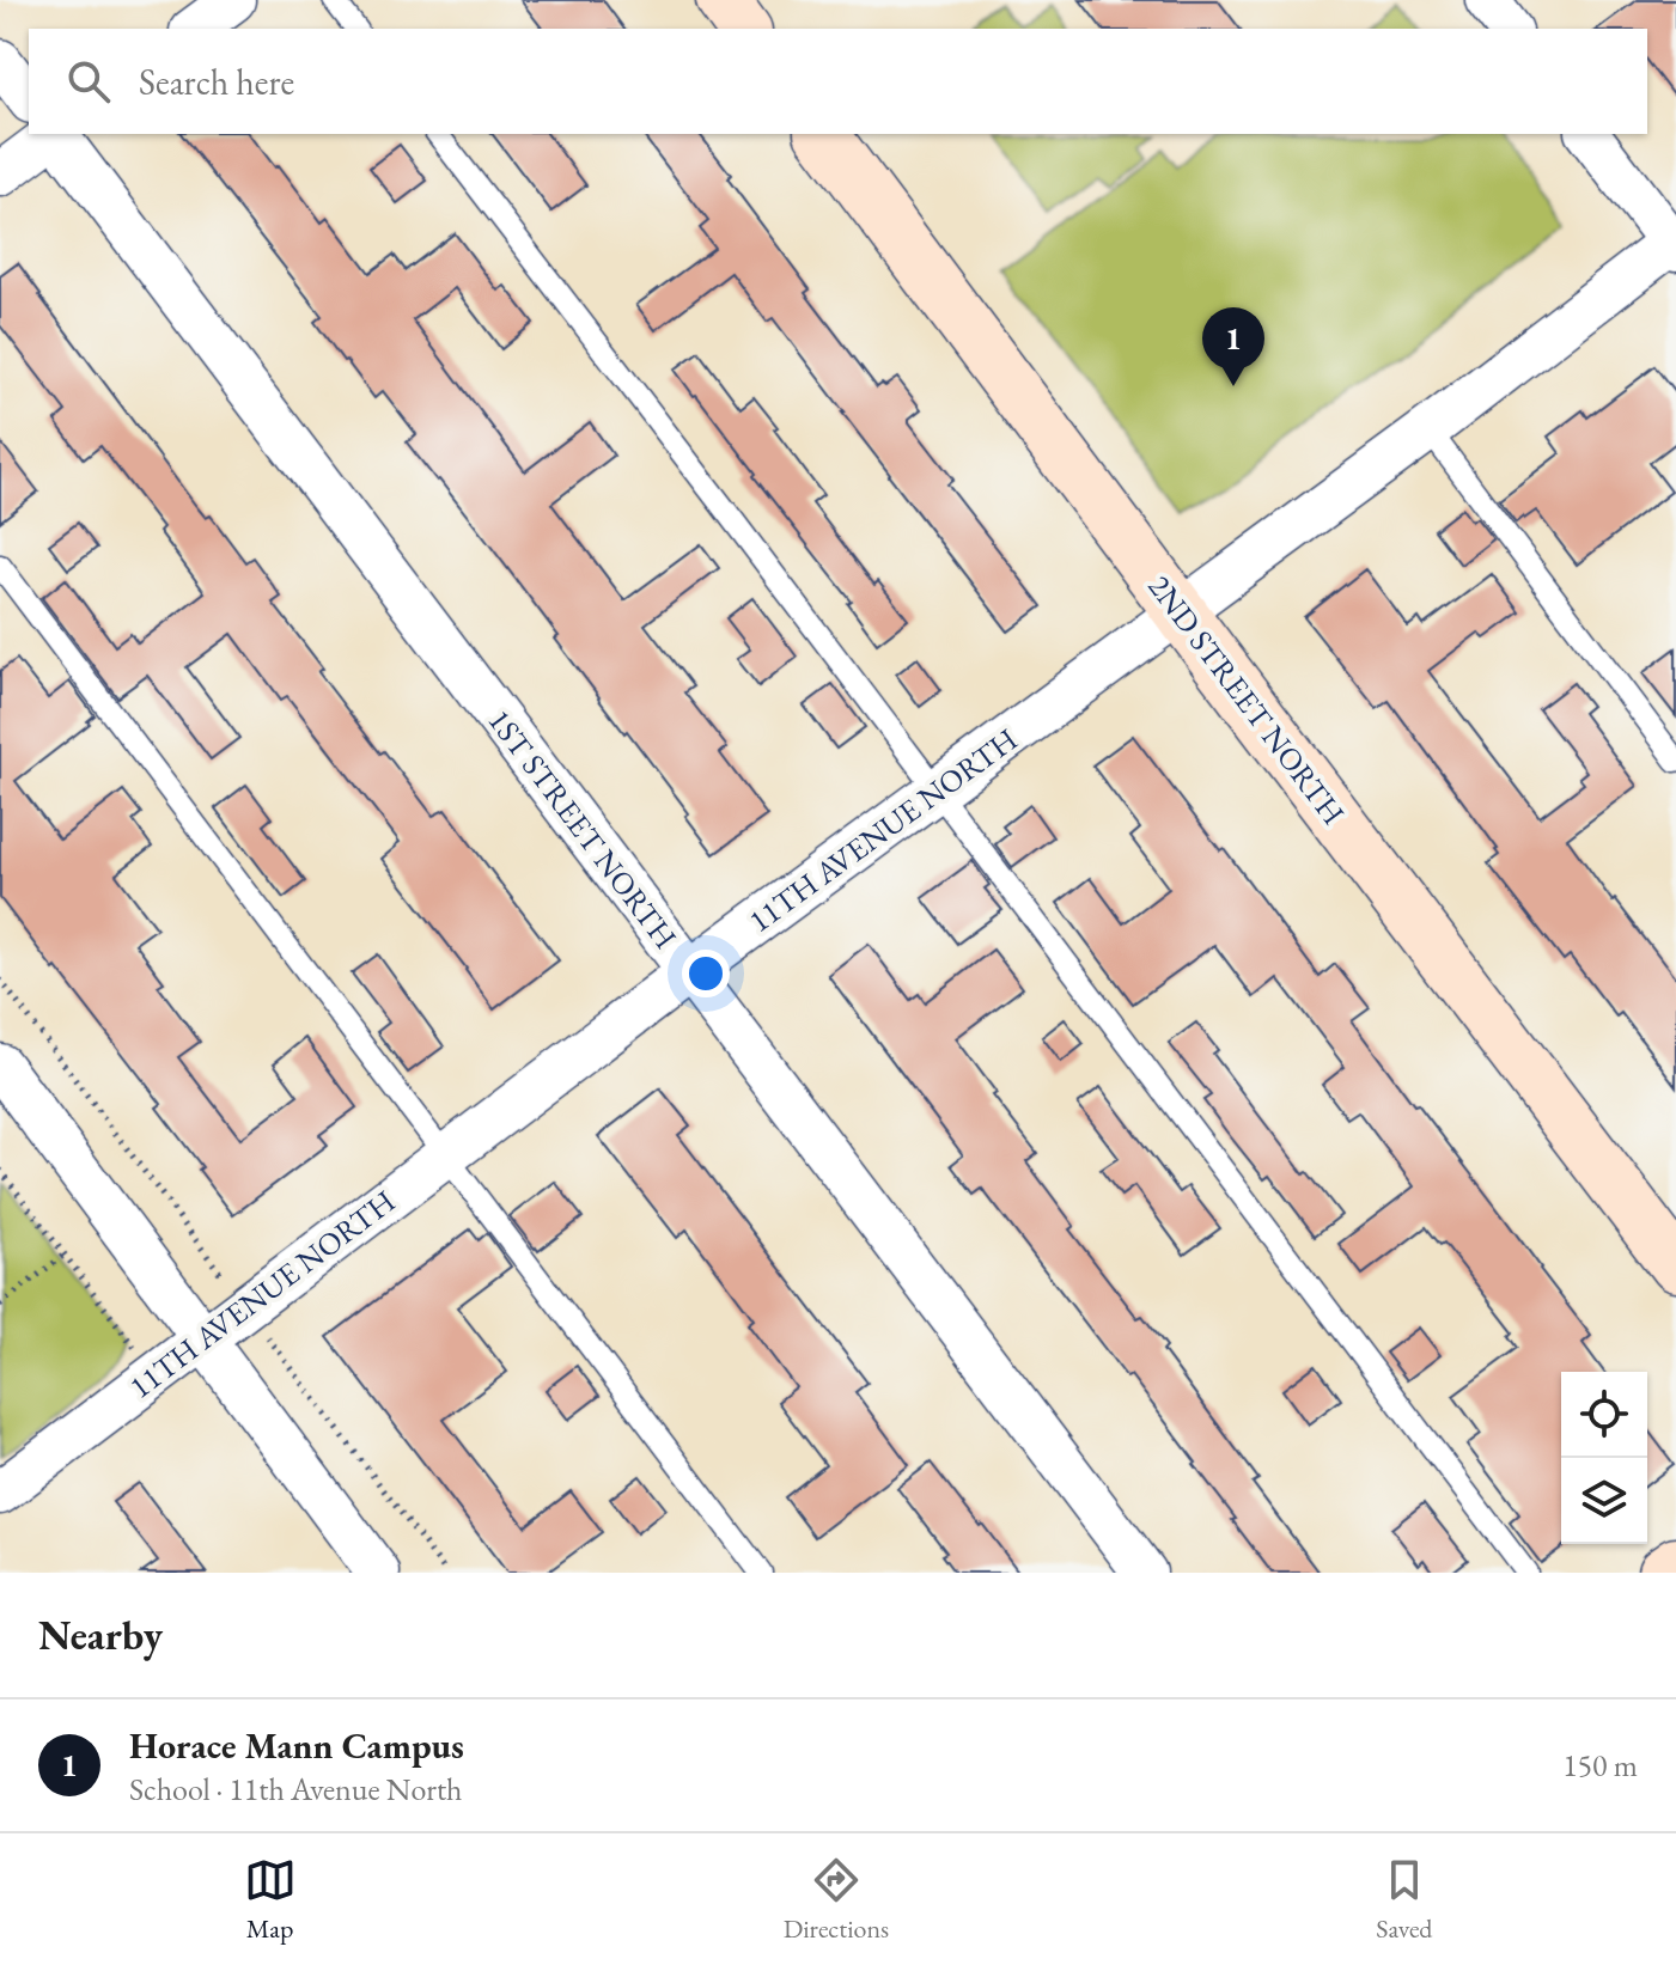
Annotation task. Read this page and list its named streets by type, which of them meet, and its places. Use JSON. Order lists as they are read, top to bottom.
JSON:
{
  "streets": {
    "street": ["2ND STREET NORTH", "1ST STREET NORTH", "11TH AVENUE NORTH"]
  },
  "crossings": [
    ["2ND STREET NORTH", "11TH AVENUE NORTH"],
    ["1ST STREET NORTH", "11TH AVENUE NORTH"]
  ],
  "page": {
    "search": "Search here",
    "pins": "1",
    "heading": "Nearby",
    "list": [
      {
        "mark": "1",
        "name": "Horace Mann Campus",
        "note": "School · 11th Avenue North",
        "value": "150 m"
      }
    ],
    "nav": ["Map", "Directions", "Saved"]
  }
}
